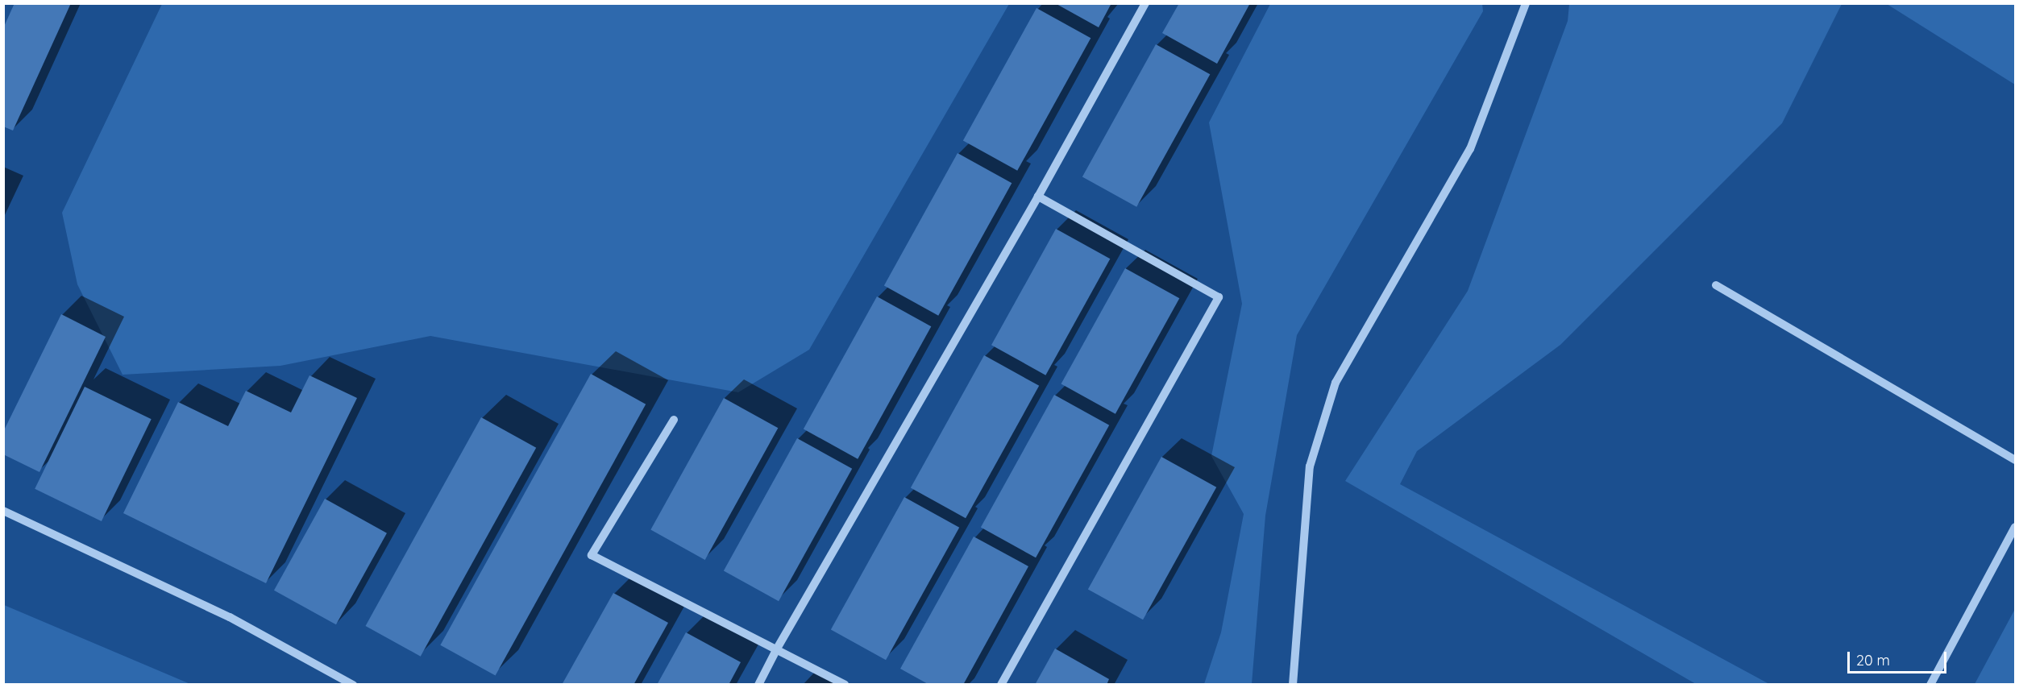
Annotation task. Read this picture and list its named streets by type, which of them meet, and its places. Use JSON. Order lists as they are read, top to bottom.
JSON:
{
  "scale_bar": "20 m"
}
